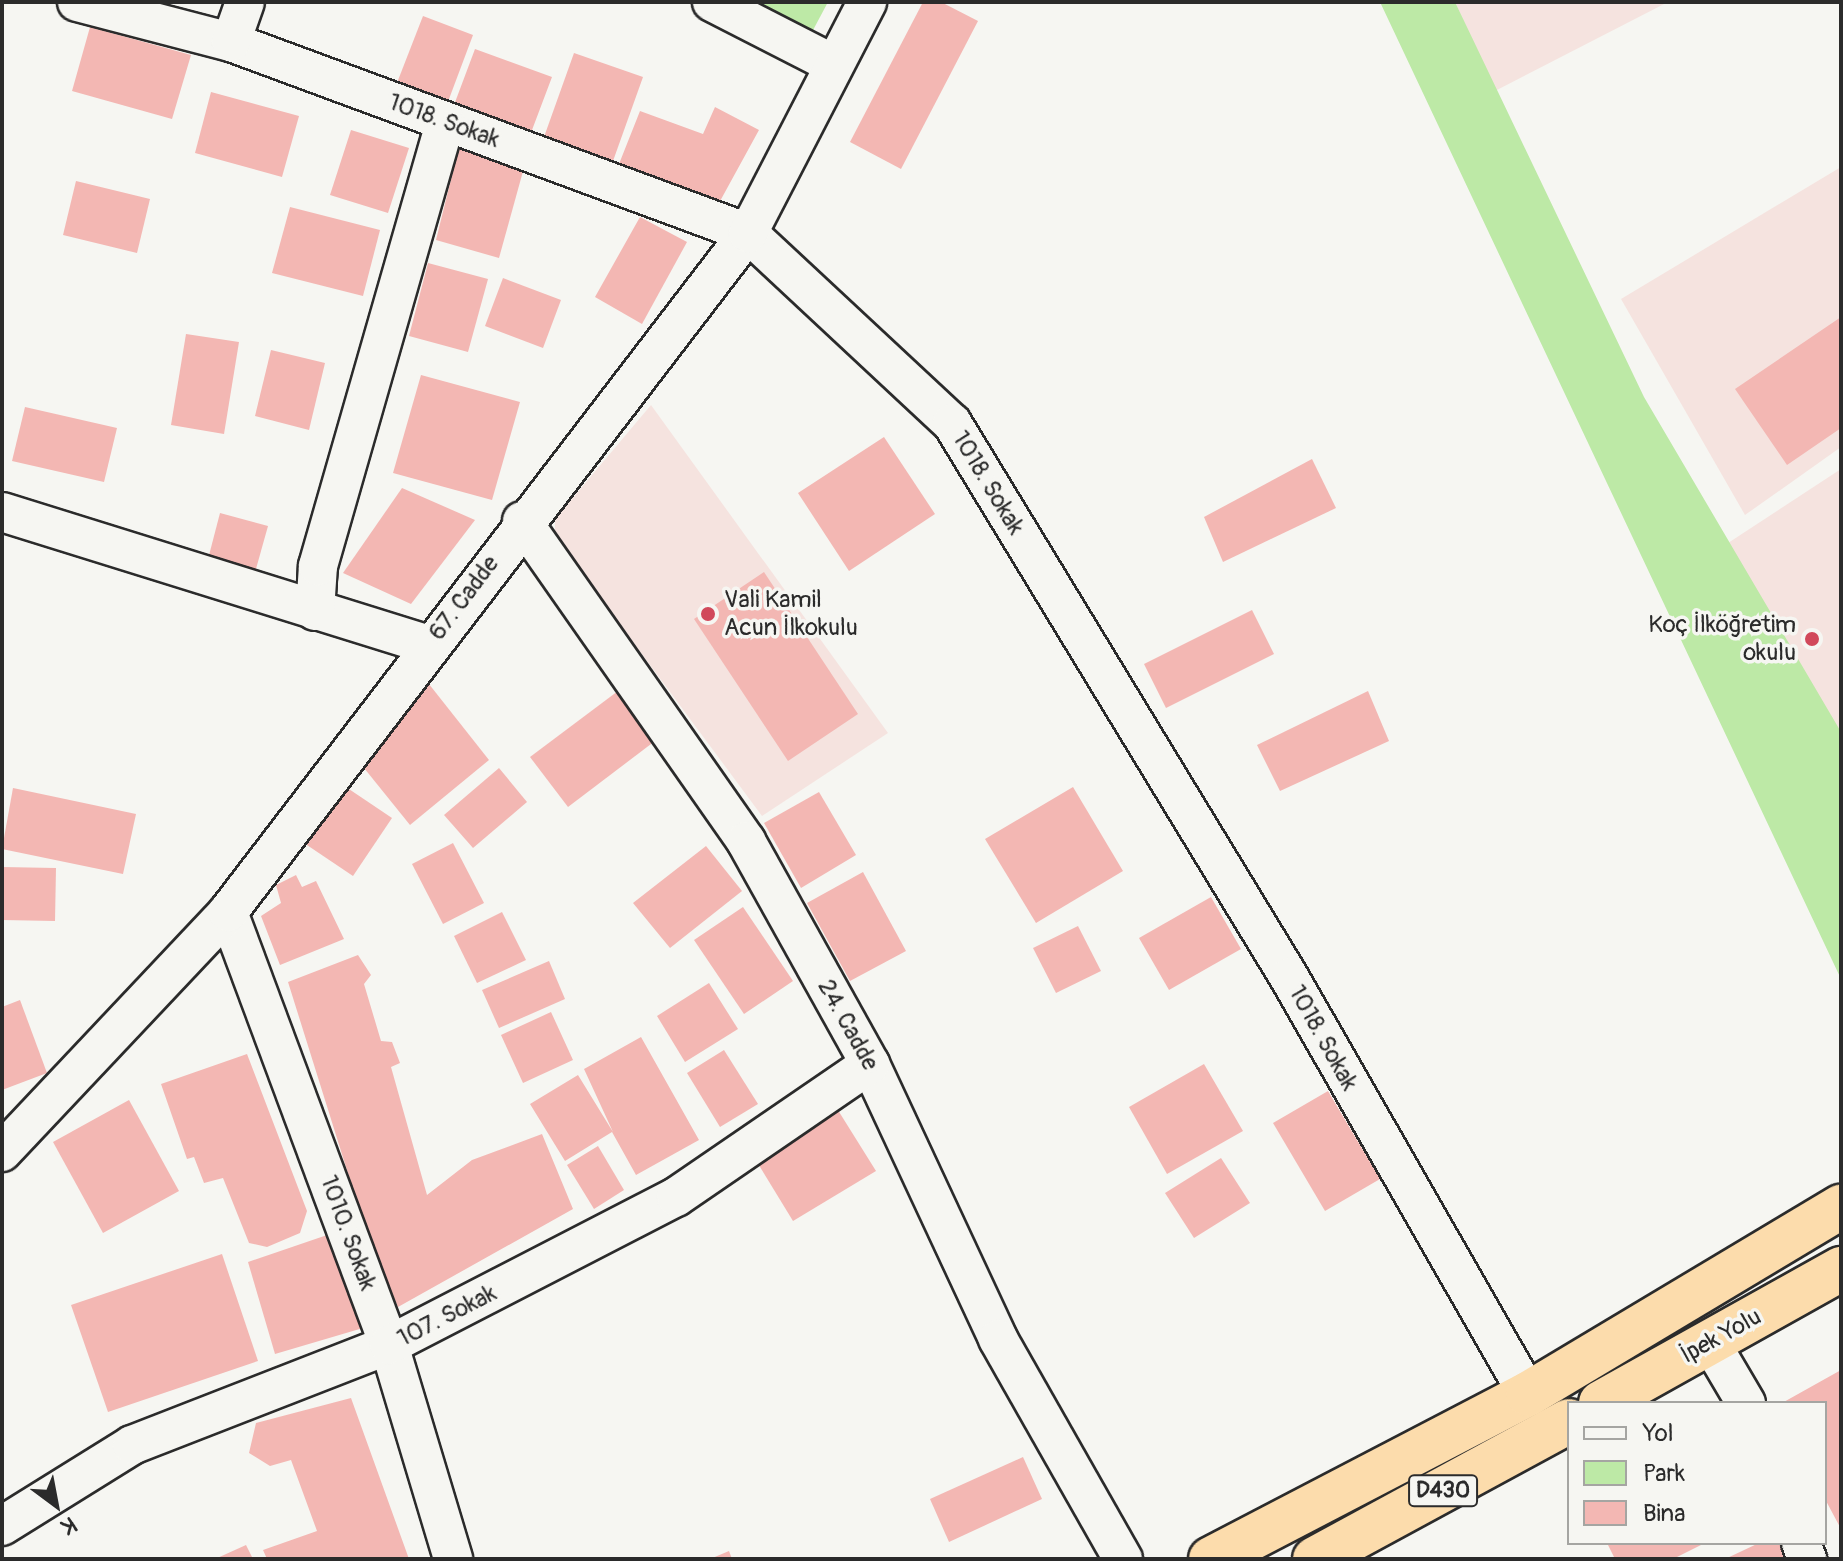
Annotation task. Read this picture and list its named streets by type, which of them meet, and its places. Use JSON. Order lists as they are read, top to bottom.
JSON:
{
  "streets": {
    "highway": ["İpek Yolu", "D430"],
    "street": [
      "1018. Sokak",
      "67. Cadde",
      "24. Cadde",
      "1010. Sokak",
      "107. Sokak"
    ]
  },
  "crossings": [
    ["1018. Sokak", "67. Cadde"],
    ["1018. Sokak", "D430"],
    ["67. Cadde", "24. Cadde"],
    ["67. Cadde", "1010. Sokak"],
    ["24. Cadde", "107. Sokak"],
    ["1010. Sokak", "107. Sokak"]
  ],
  "places": ["Vali Kamil Acun İlkokulu", "Koç İlköğretim okulu"],
  "legend": ["Yol", "Park", "Bina"],
  "north": "bottom right"
}
